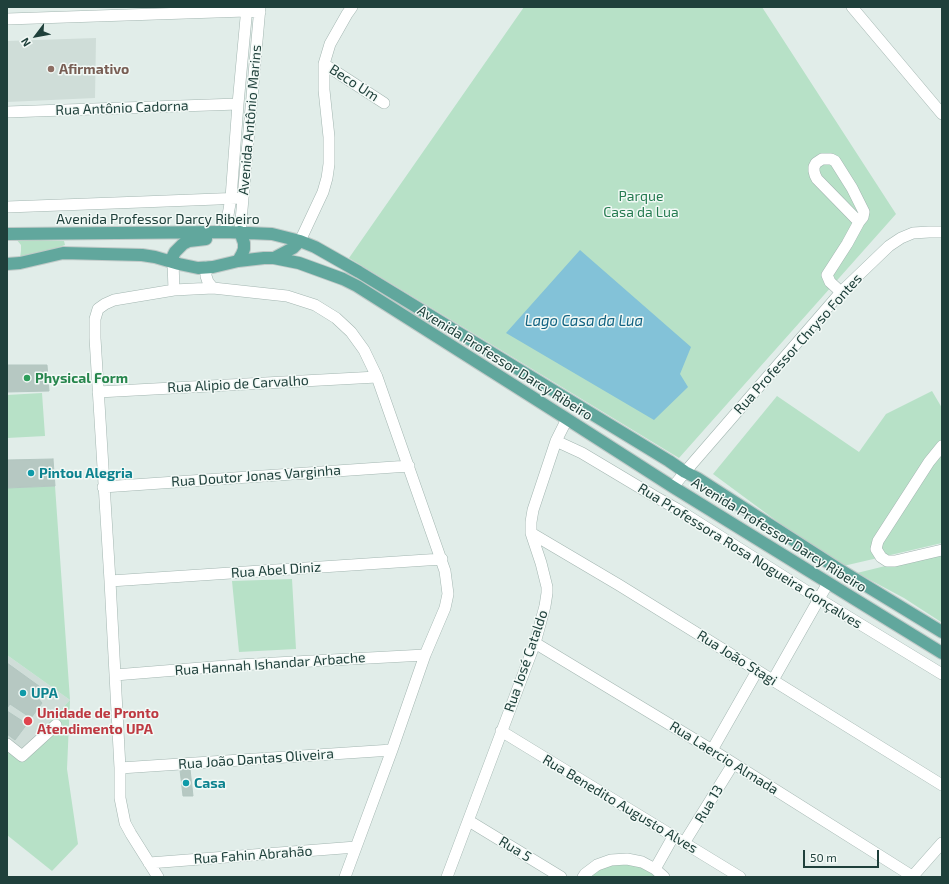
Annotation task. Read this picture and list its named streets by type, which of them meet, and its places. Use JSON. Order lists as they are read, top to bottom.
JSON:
{
  "streets": {
    "main road": ["Avenida Professor Darcy Ribeiro"],
    "street": [
      "Beco Um",
      "Rua Antônio Cadorna",
      "Avenida Antônio Marins",
      "Rua Professor Chryso Fontes",
      "Rua Alipio de Carvalho",
      "Rua Doutor Jonas Varginha",
      "Rua Professora Rosa Nogueira Gonçalves",
      "Rua Abel Diniz",
      "Rua João Stagi",
      "Rua José Cataldo",
      "Rua Hannah Ishandar Arbache",
      "Rua Laercio Almada",
      "Rua João Dantas Oliveira",
      "Rua Benedito Augusto Alves",
      "Rua 13",
      "Rua 5",
      "Rua Fahin Abrahão"
    ]
  },
  "crossings": [
    ["Rua Antônio Cadorna", "Avenida Antônio Marins"],
    ["Avenida Antônio Marins", "Avenida Professor Darcy Ribeiro"],
    ["Avenida Professor Darcy Ribeiro", "Rua Professor Chryso Fontes"],
    ["Avenida Professor Darcy Ribeiro", "Rua José Cataldo"],
    ["Rua Professora Rosa Nogueira Gonçalves", "Rua José Cataldo"],
    ["Rua João Stagi", "Rua José Cataldo"],
    ["Rua José Cataldo", "Rua Laercio Almada"],
    ["Rua José Cataldo", "Rua Benedito Augusto Alves"],
    ["Rua José Cataldo", "Rua 5"],
    ["Rua Laercio Almada", "Rua 13"],
    ["Rua Benedito Augusto Alves", "Rua 13"]
  ],
  "water": ["Lago Casa da Lua"],
  "parks": ["Parque Casa da Lua"],
  "places": [
    "Afirmativo",
    "Physical Form",
    "Pintou Alegria",
    "UPA",
    "Unidade de Pronto Atendimento UPA",
    "Casa"
  ],
  "scale_bar": "50 m",
  "north": "bottom left"
}
